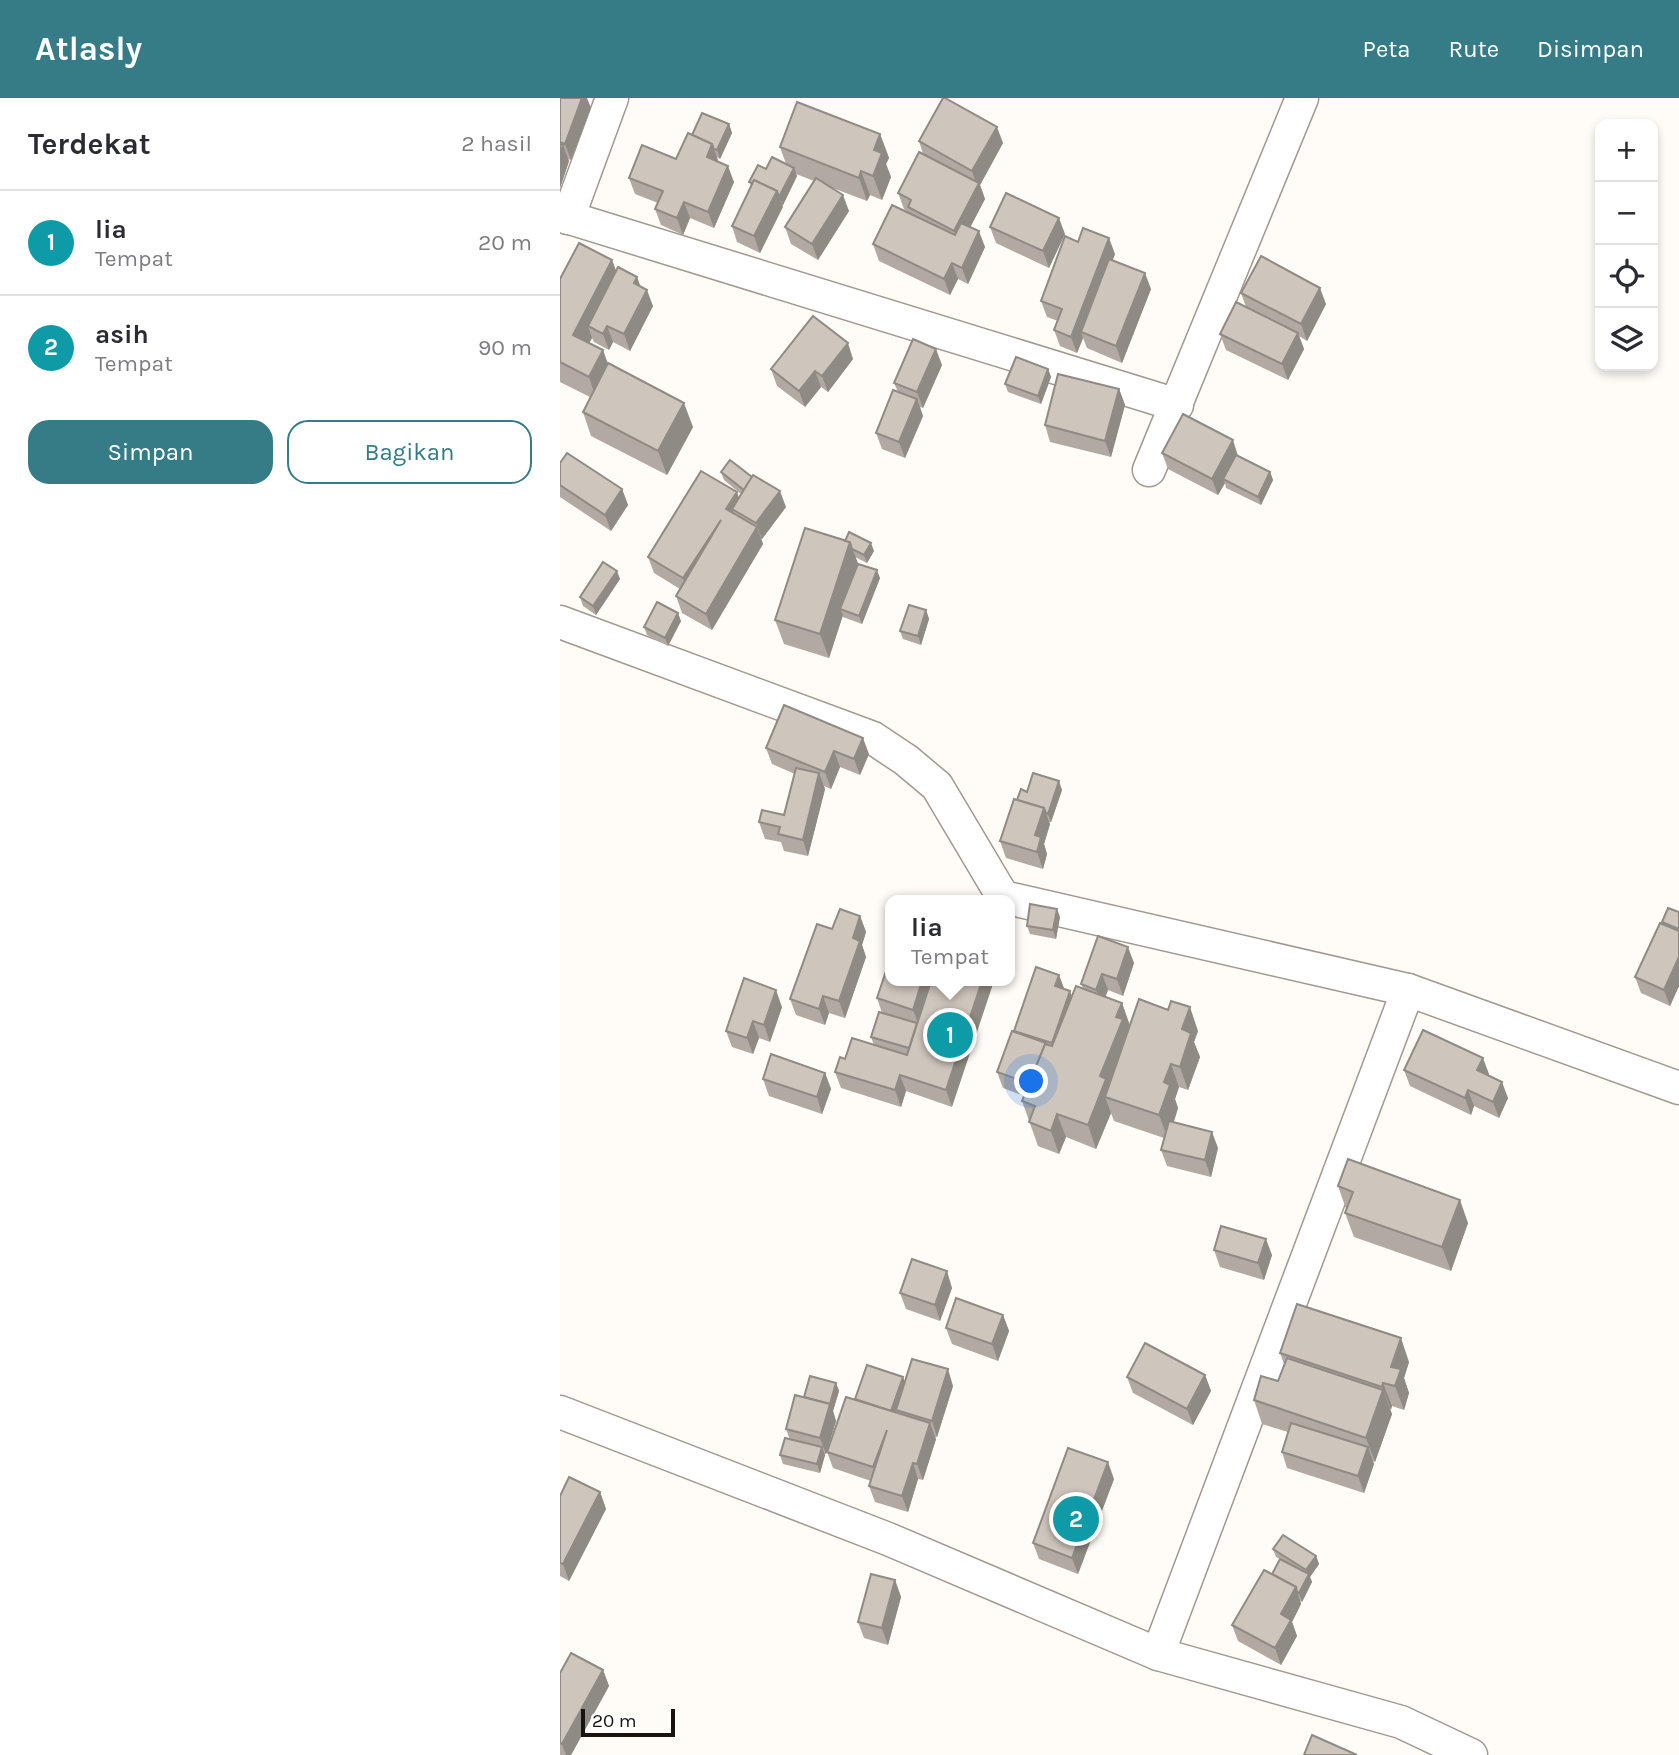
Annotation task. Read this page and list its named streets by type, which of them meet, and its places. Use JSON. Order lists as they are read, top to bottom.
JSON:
{
  "scale_bar": "20 m",
  "page": {
    "header": "Atlasly",
    "nav": ["Peta", "Rute", "Disimpan"],
    "heading": ["Terdekat", "2 hasil"],
    "map_buttons": ["+", "−"],
    "list": [
      {
        "mark": "1",
        "name": "lia",
        "note": "Tempat",
        "value": "20 m"
      },
      {
        "mark": "2",
        "name": "asih",
        "note": "Tempat",
        "value": "90 m"
      }
    ],
    "buttons": ["Simpan", "Bagikan"],
    "popup": ["lia", "Tempat"],
    "pins": ["1", "2"],
    "scale": "20 m"
  }
}
